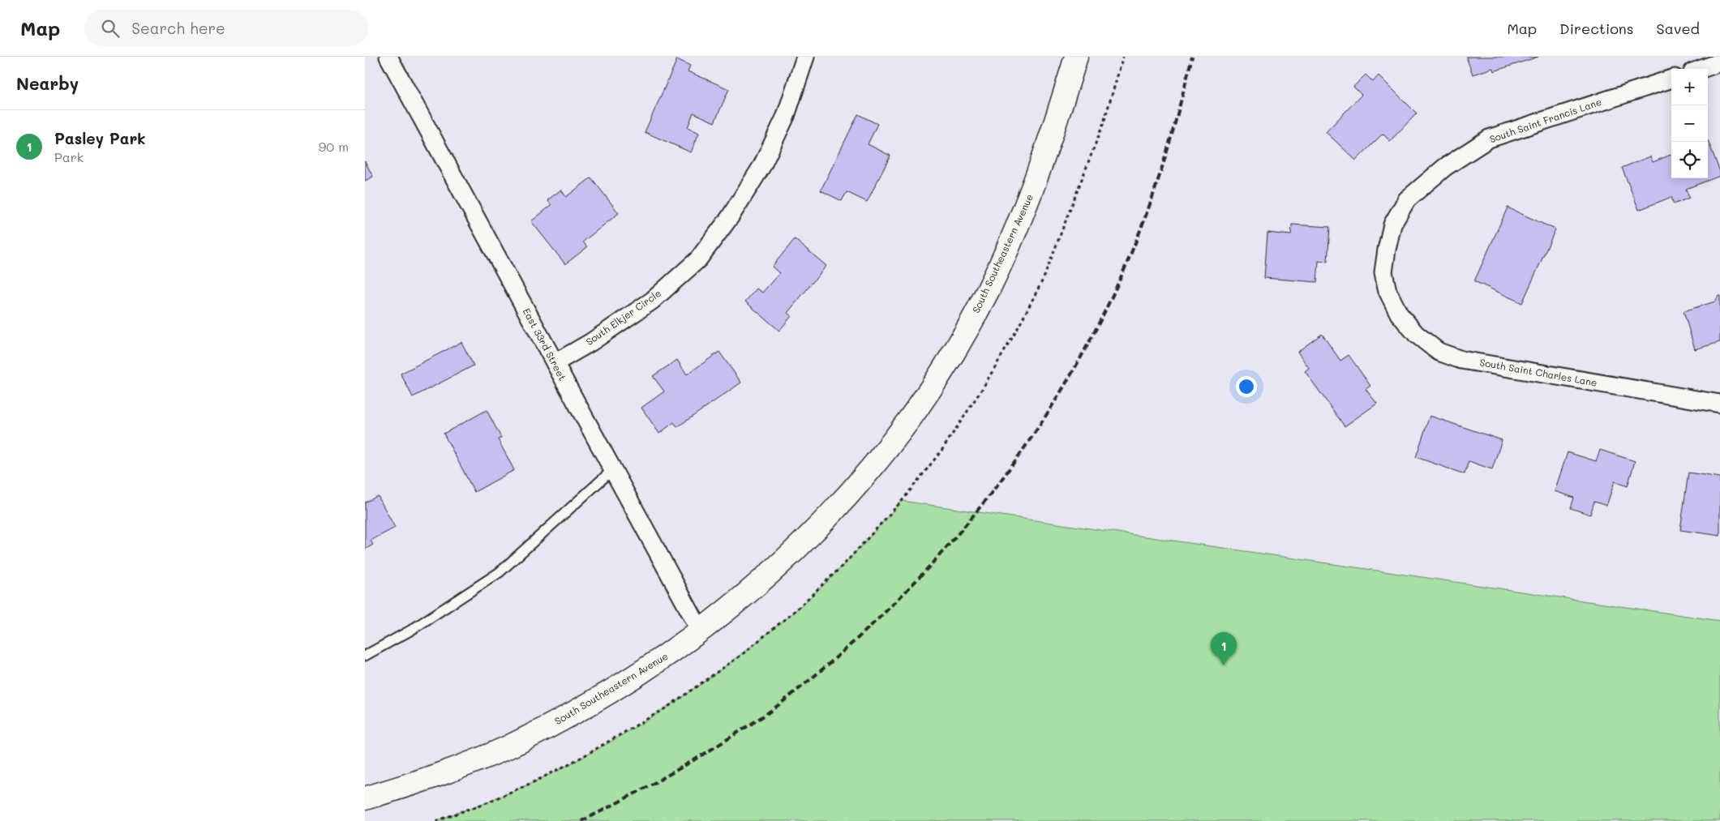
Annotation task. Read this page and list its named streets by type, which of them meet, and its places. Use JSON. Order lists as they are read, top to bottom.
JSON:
{
  "streets": {
    "main road": ["South Southeastern Avenue"],
    "street": [
      "South Saint Francis Lane",
      "South Elkjer Circle",
      "East 33rd Street",
      "South Saint Charles Lane"
    ]
  },
  "crossings": [
    ["South Saint Francis Lane", "South Saint Charles Lane"],
    ["South Southeastern Avenue", "East 33rd Street"],
    ["South Elkjer Circle", "East 33rd Street"]
  ],
  "page": {
    "header": "Map",
    "search": "Search here",
    "nav": ["Map", "Directions", "Saved"],
    "heading": "Nearby",
    "map_buttons": ["+", "−"],
    "list": [
      {
        "mark": "1",
        "name": "Pasley Park",
        "note": "Park",
        "value": "90 m"
      }
    ],
    "pins": "1"
  }
}
